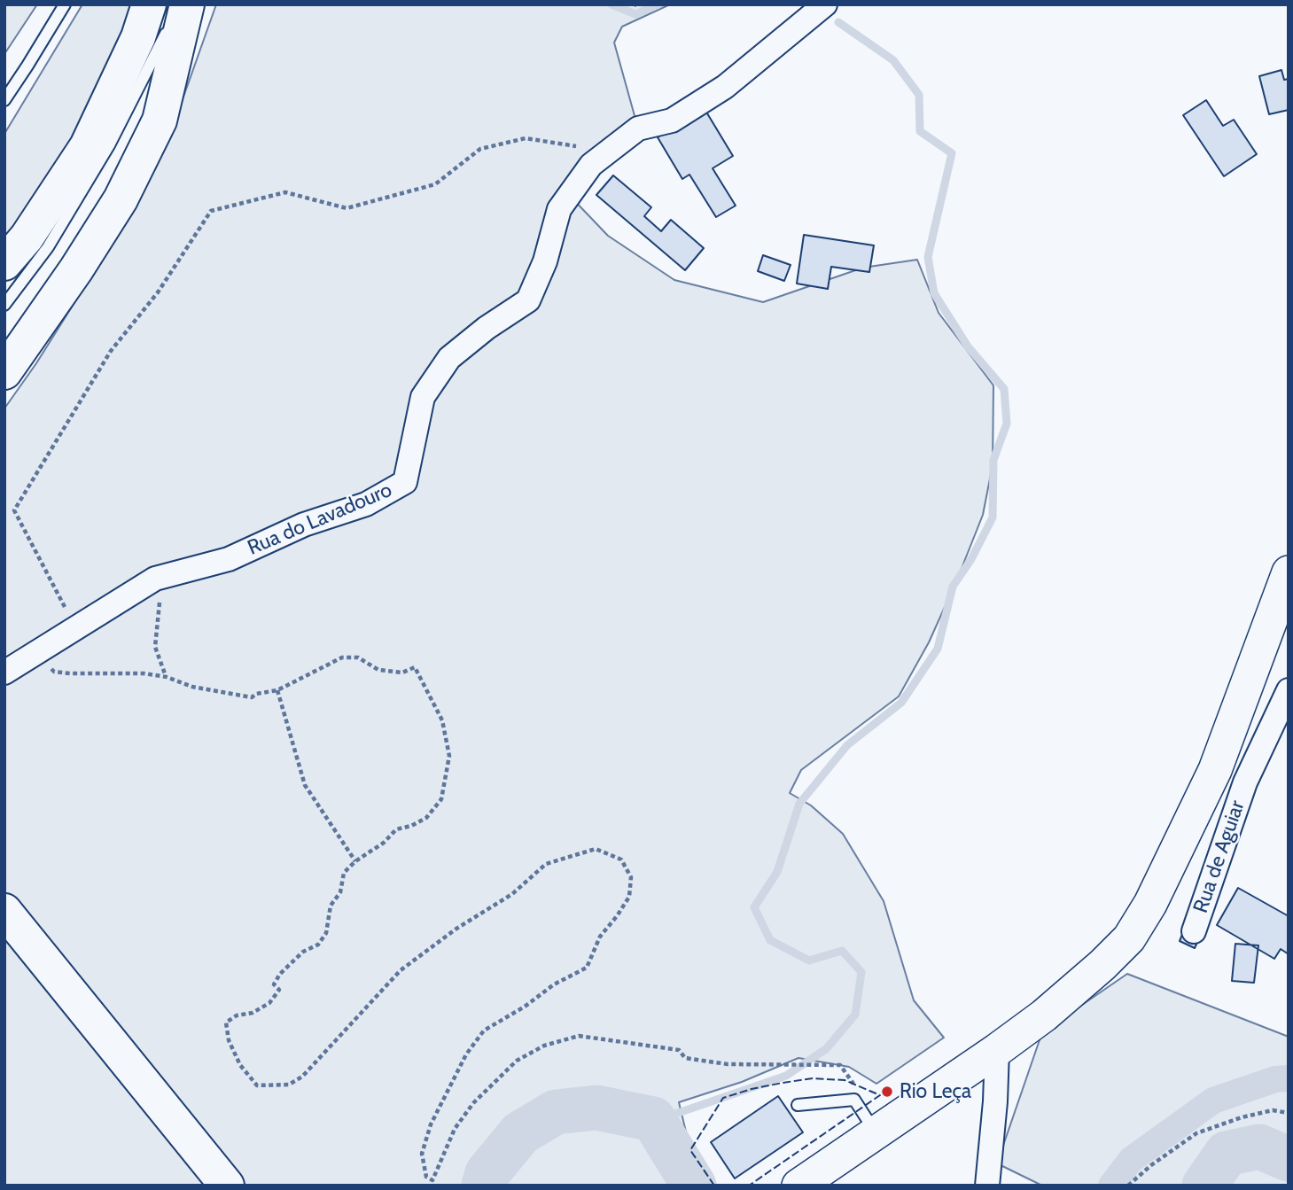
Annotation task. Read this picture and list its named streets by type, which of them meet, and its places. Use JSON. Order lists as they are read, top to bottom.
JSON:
{
  "streets": {
    "street": ["Rua do Lavadouro", "Rua de Aguiar"]
  },
  "places": ["Rio Leça"]
}
